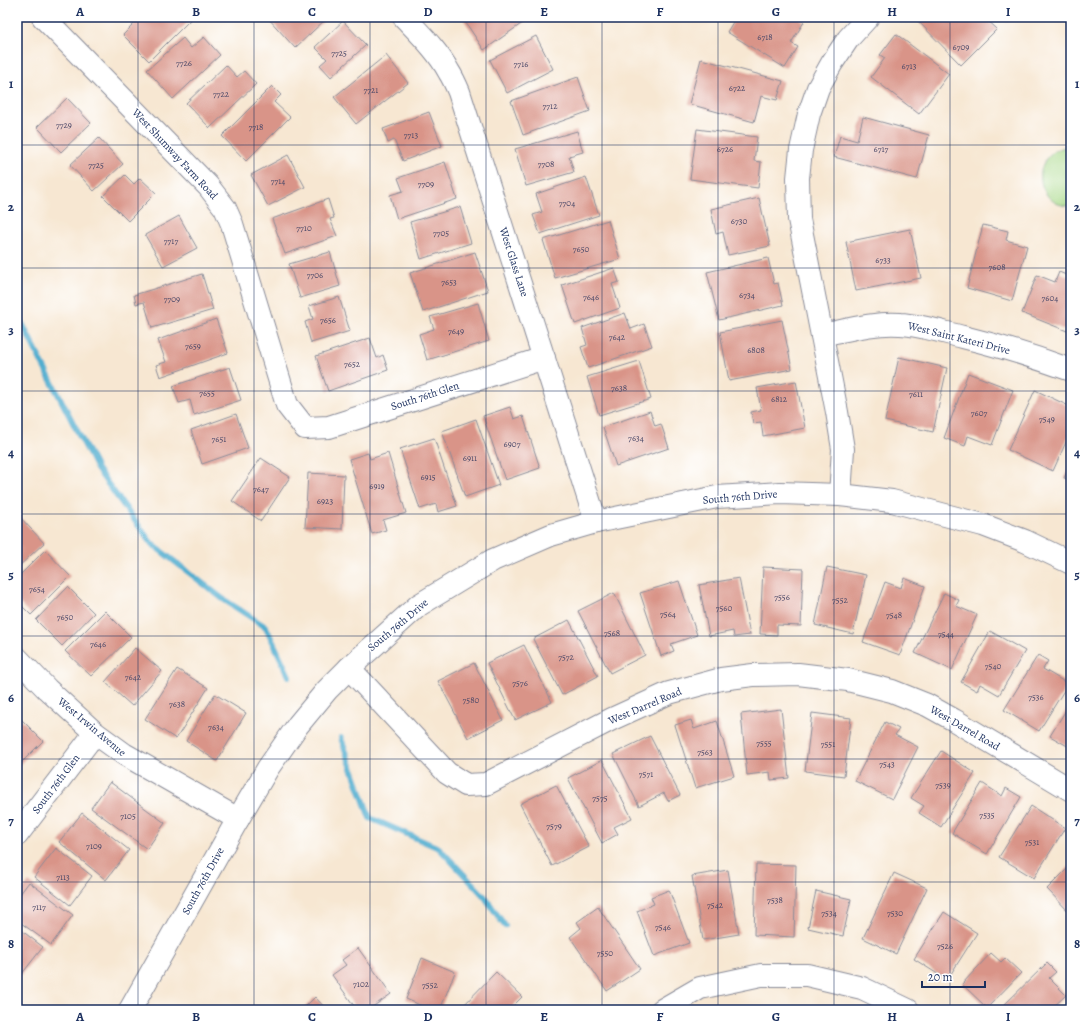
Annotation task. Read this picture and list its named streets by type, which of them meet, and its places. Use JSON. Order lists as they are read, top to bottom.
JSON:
{
  "streets": {
    "street": [
      "West Shumway Farm Road",
      "West Glass Lane",
      "West Saint Kateri Drive",
      "South 76th Glen",
      "South 76th Drive",
      "West Darrel Road",
      "West Irwin Avenue"
    ]
  },
  "crossings": [
    ["West Shumway Farm Road", "South 76th Glen"],
    ["West Glass Lane", "South 76th Glen"],
    ["West Glass Lane", "South 76th Drive"],
    ["South 76th Glen", "West Irwin Avenue"],
    ["South 76th Drive", "West Darrel Road"],
    ["South 76th Drive", "West Irwin Avenue"]
  ],
  "house_numbers": [
    "6718",
    "6709",
    "7725",
    "7726",
    "7716",
    "6713",
    "6722",
    "7721",
    "7722",
    "7712",
    "7729",
    "7718",
    "7713",
    "6726",
    "6717",
    "7708",
    "7725",
    "7714",
    "7709",
    "7704",
    "6730",
    "7710",
    "7705",
    "7717",
    "7650",
    "6733",
    "7608",
    "7706",
    "7653",
    "6734",
    "7646",
    "7604",
    "7709",
    "7656",
    "7649",
    "7642",
    "7659",
    "6808",
    "7652",
    "7638",
    "7655",
    "7611",
    "6812",
    "7607",
    "7549",
    "7634",
    "7651",
    "6907",
    "6911",
    "6915",
    "6919",
    "7647",
    "6923",
    "7654",
    "7556",
    "7552",
    "7560",
    "7564",
    "7548",
    "7650",
    "7568",
    "7544",
    "7646",
    "7572",
    "7540",
    "7642",
    "7576",
    "7536",
    "7580",
    "7638",
    "7634",
    "7555",
    "7551",
    "7563",
    "7543",
    "7571",
    "7539",
    "7575",
    "7535",
    "7105",
    "7579",
    "7531",
    "7109",
    "7113",
    "7538",
    "7542",
    "7117",
    "7534",
    "7530",
    "7546",
    "7526",
    "7550",
    "7102",
    "7552"
  ],
  "scale_bar": "20 m",
  "grid": {
    "columns": [
      "A",
      "B",
      "C",
      "D",
      "E",
      "F",
      "G",
      "H",
      "I"
    ],
    "rows": [
      "1",
      "2",
      "3",
      "4",
      "5",
      "6",
      "7",
      "8"
    ]
  }
}
